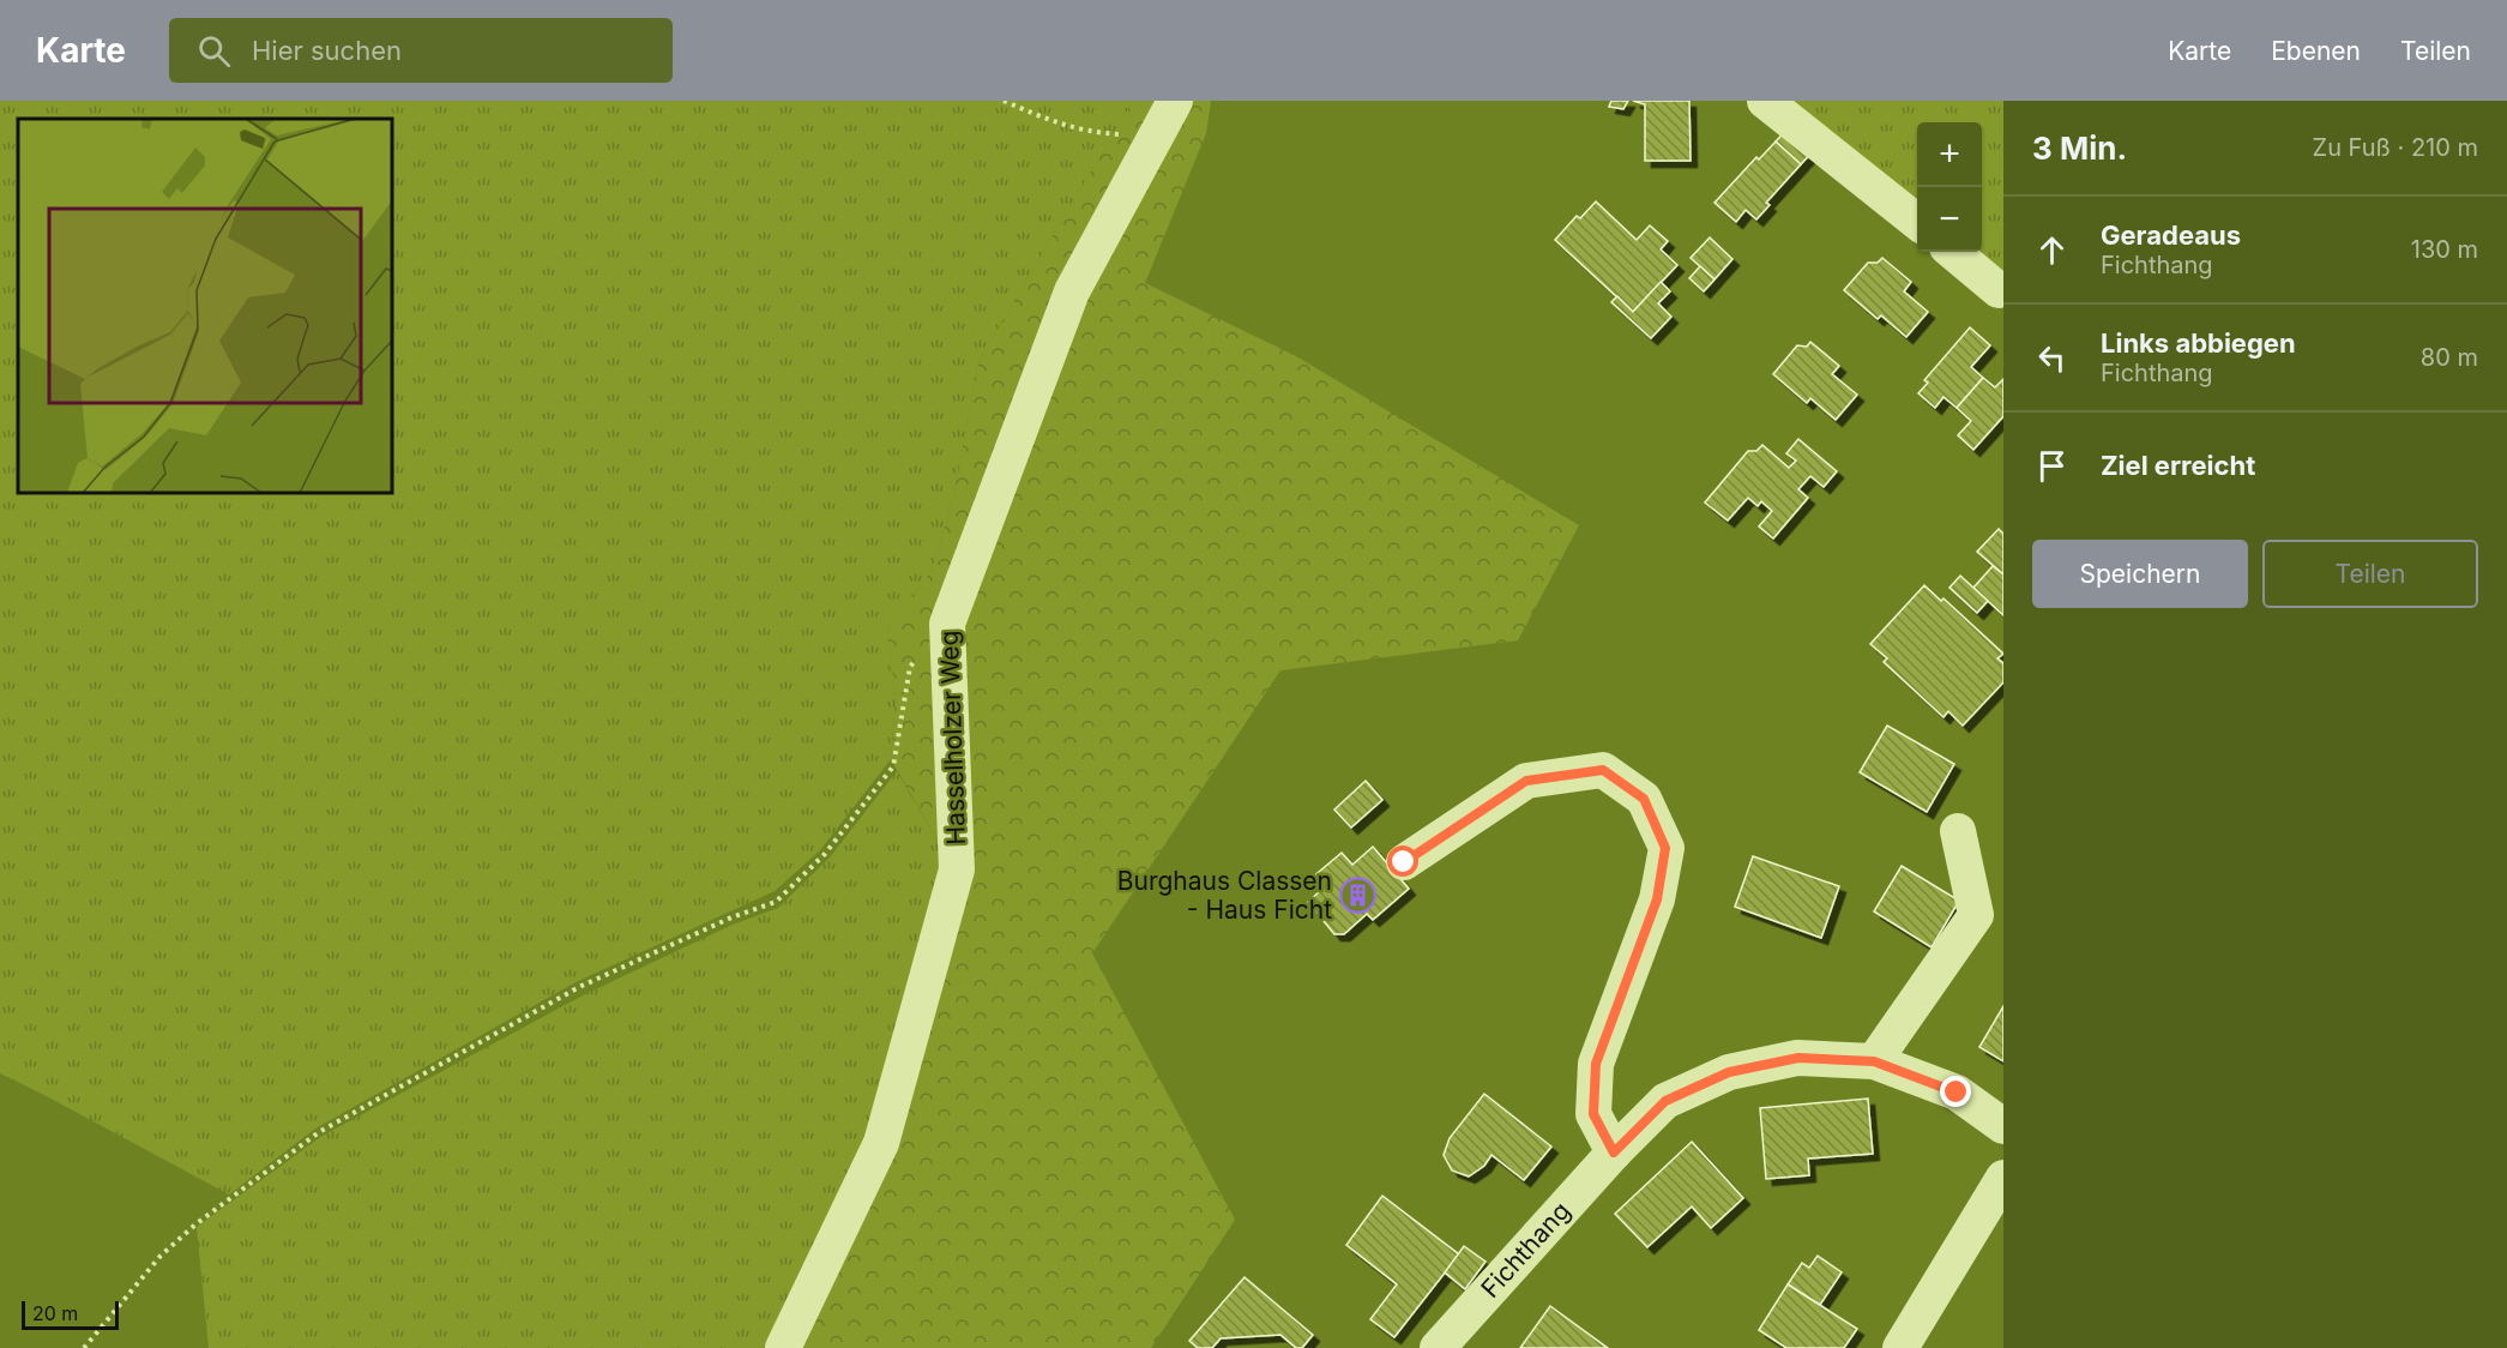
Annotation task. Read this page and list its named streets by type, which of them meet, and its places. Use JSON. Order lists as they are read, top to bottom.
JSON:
{
  "streets": {
    "street": ["Hasselholzer Weg", "Fichthang"]
  },
  "places": {
    "building": ["Burghaus Classen - Haus Ficht"]
  },
  "scale_bar": "20 m",
  "page": {
    "header": "Karte",
    "search": "Hier suchen",
    "nav": ["Karte", "Ebenen", "Teilen"],
    "heading": ["3 Min.", "Zu Fuß · 210 m"],
    "map_buttons": ["+", "−"],
    "list": [
      ["Geradeaus", "Fichthang", "130 m"],
      ["Links abbiegen", "Fichthang", "80 m"],
      "Ziel erreicht"
    ],
    "buttons": ["Speichern", "Teilen"],
    "scale": "20 m"
  }
}
